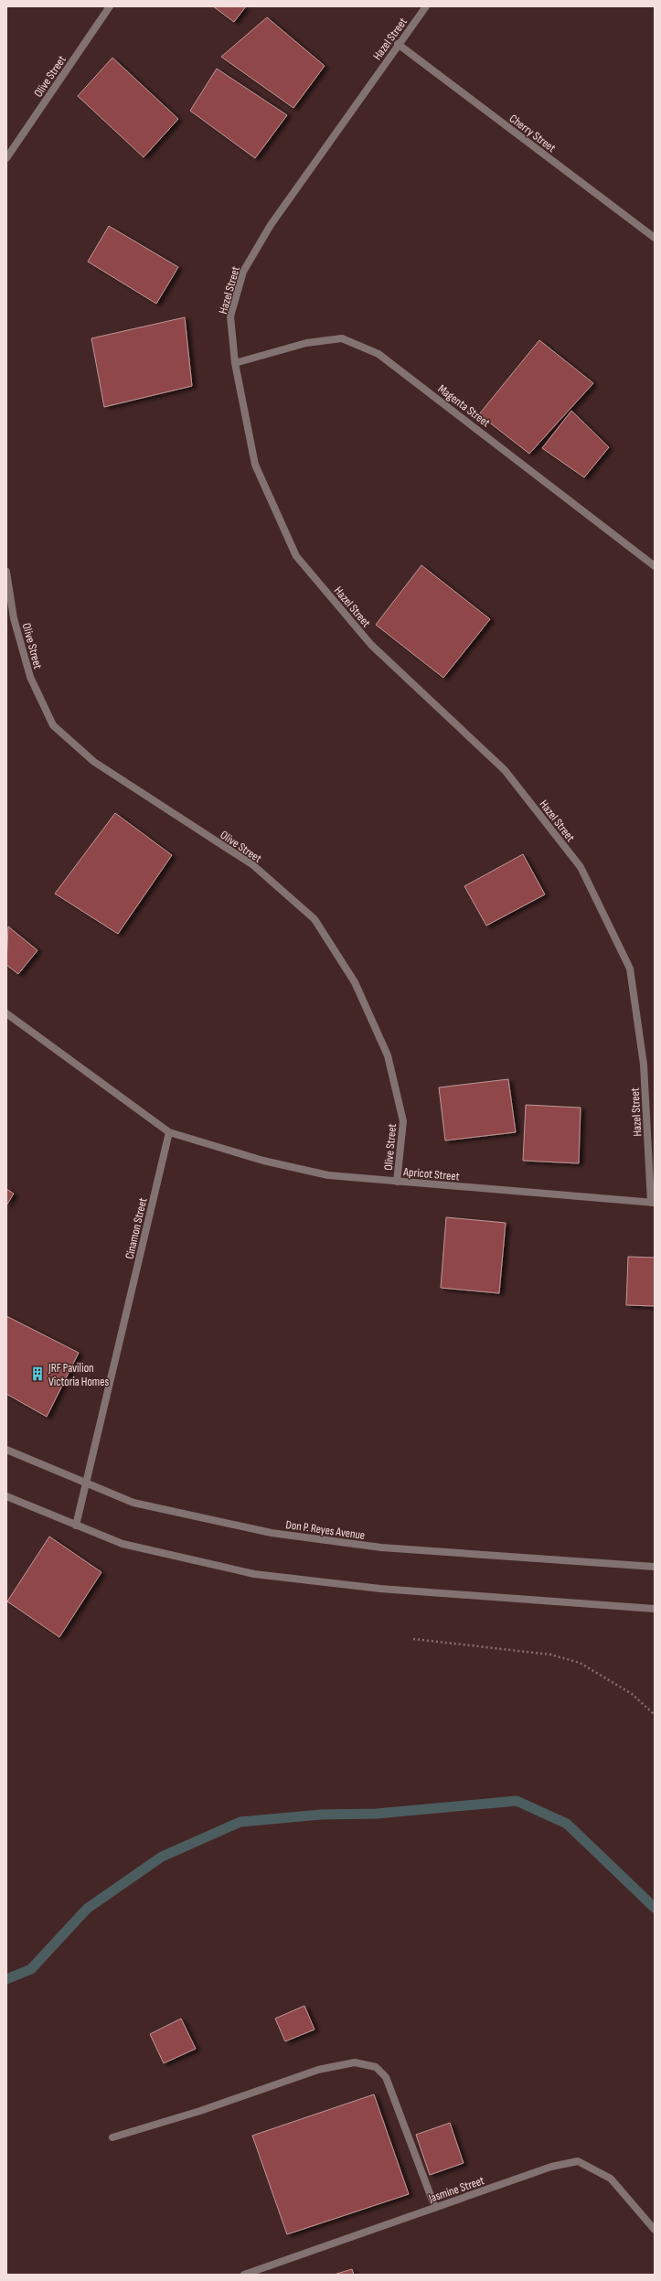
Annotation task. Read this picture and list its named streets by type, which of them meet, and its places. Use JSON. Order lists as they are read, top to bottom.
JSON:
{
  "streets": {
    "street": [
      "Hazel Street",
      "Olive Street",
      "Cherry Street",
      "Magenta Street",
      "Apricot Street",
      "Cinamon Street",
      "Don P. Reyes Avenue",
      "Jasmine Street"
    ]
  },
  "crossings": [
    ["Hazel Street", "Cherry Street"],
    ["Hazel Street", "Magenta Street"],
    ["Hazel Street", "Apricot Street"],
    ["Olive Street", "Apricot Street"],
    ["Apricot Street", "Cinamon Street"],
    ["Cinamon Street", "Don P. Reyes Avenue"]
  ],
  "places": {
    "building": ["JRF Pavilion Victoria Homes"]
  }
}
